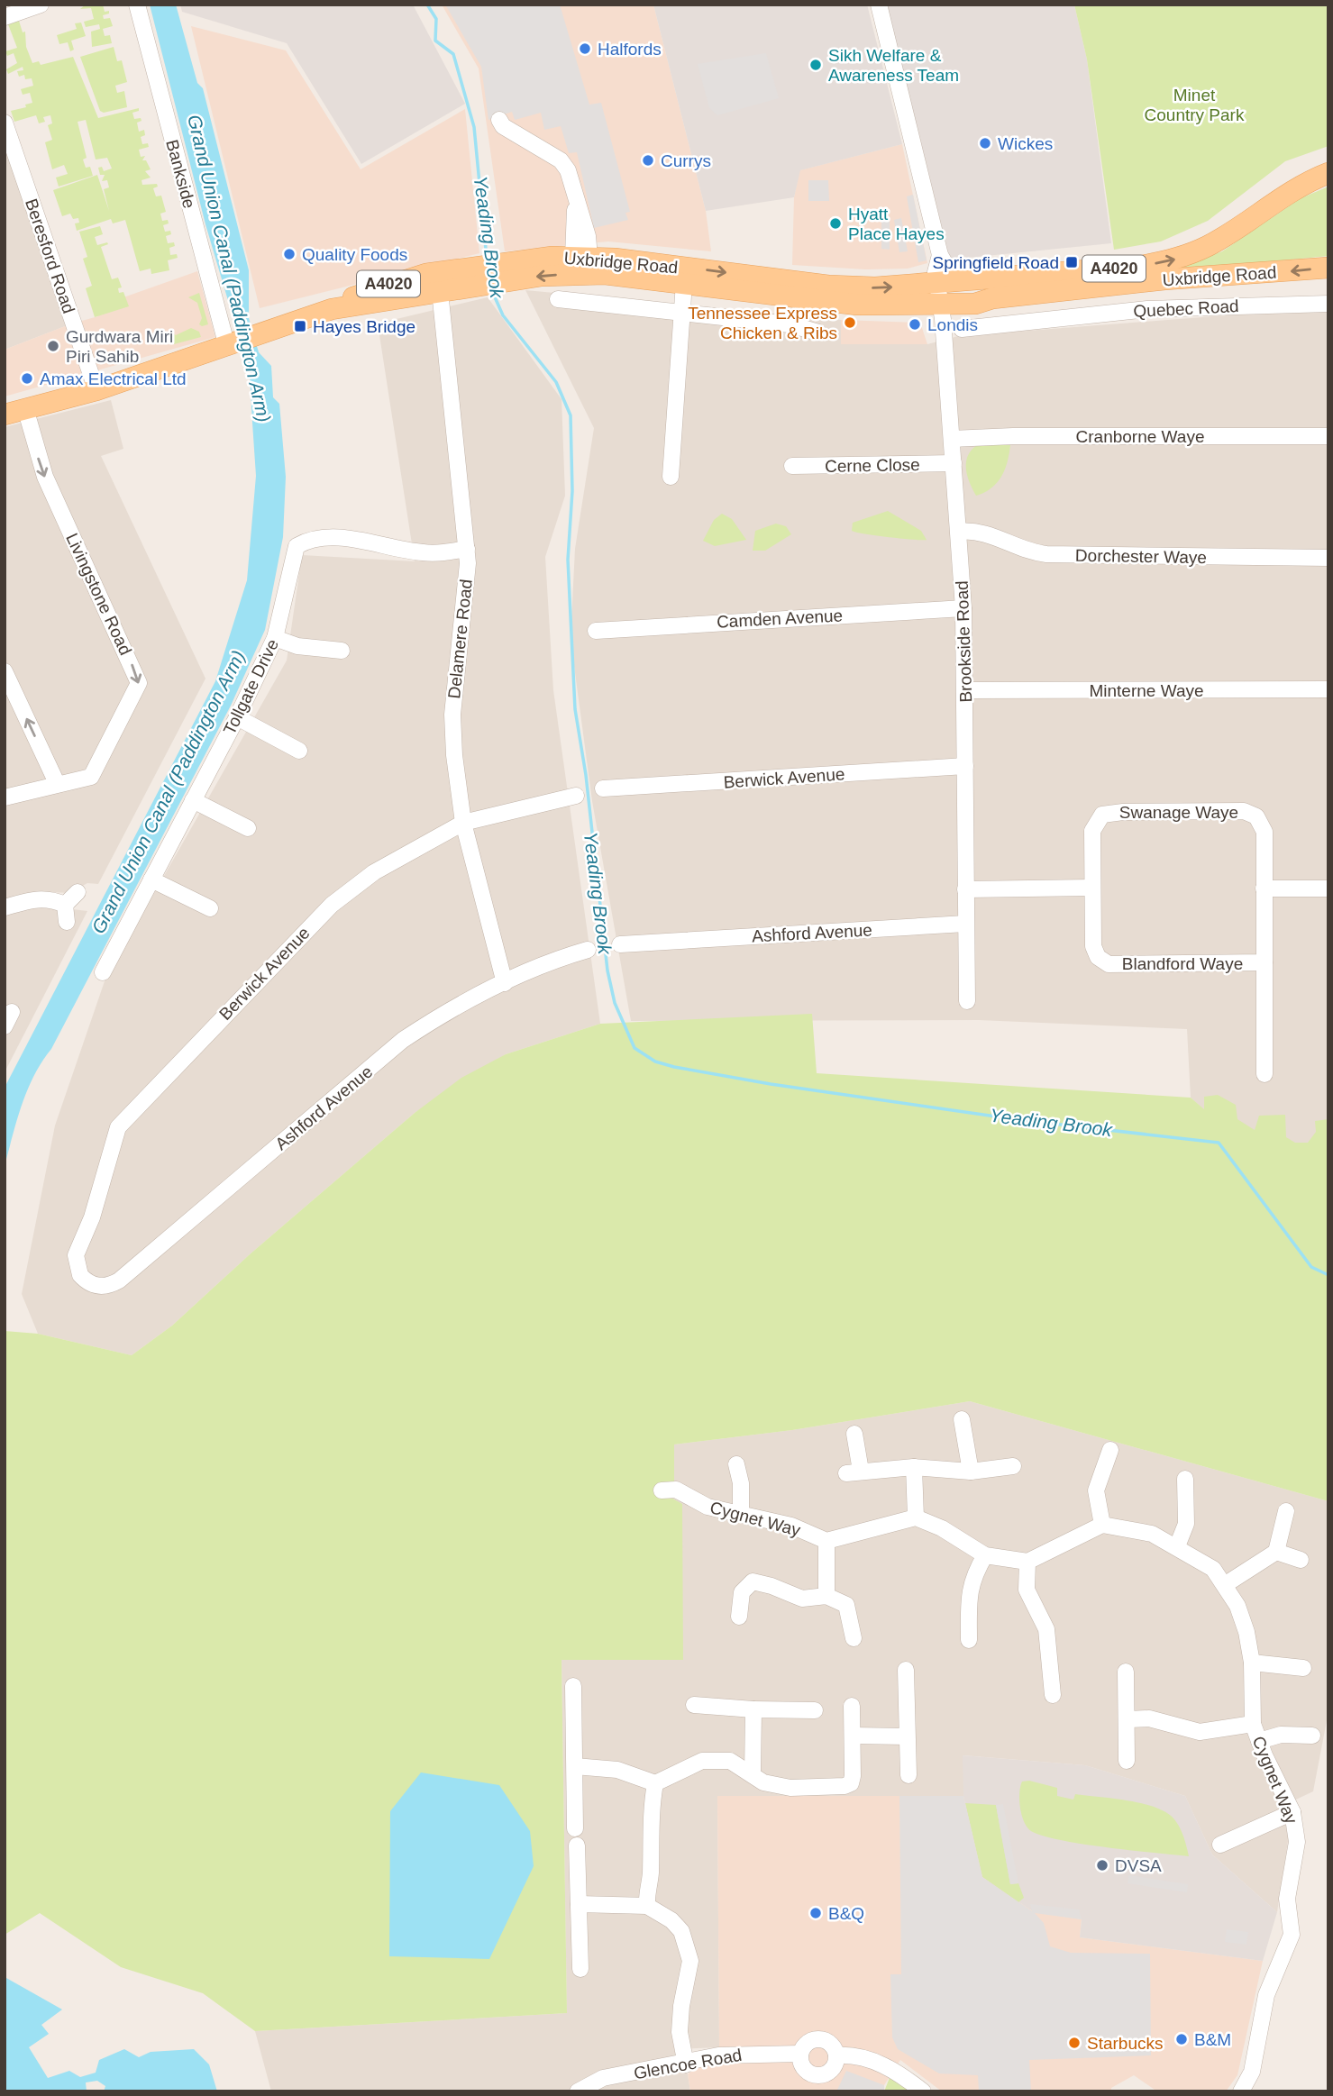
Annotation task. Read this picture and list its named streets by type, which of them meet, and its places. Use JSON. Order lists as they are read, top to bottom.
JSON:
{
  "streets": {
    "main road": ["Uxbridge Road", "A4020"],
    "street": [
      "Bankside",
      "Beresford Road",
      "Quebec Road",
      "Cranborne Waye",
      "Cerne Close",
      "Dorchester Waye",
      "Livingstone Road",
      "Camden Avenue",
      "Delamere Road",
      "Brookside Road",
      "Tollgate Drive",
      "Minterne Waye",
      "Berwick Avenue",
      "Swanage Waye",
      "Ashford Avenue",
      "Blandford Waye",
      "Cygnet Way",
      "Glencoe Road"
    ]
  },
  "crossings": [
    ["Bankside", "Uxbridge Road"],
    ["Bankside", "A4020"],
    ["Beresford Road", "A4020"],
    ["Uxbridge Road", "A4020"],
    ["Uxbridge Road", "Delamere Road"],
    ["Uxbridge Road", "Brookside Road"],
    ["A4020", "Livingstone Road"],
    ["Cranborne Waye", "Brookside Road"],
    ["Cerne Close", "Brookside Road"],
    ["Dorchester Waye", "Brookside Road"],
    ["Camden Avenue", "Brookside Road"],
    ["Delamere Road", "Tollgate Drive"],
    ["Delamere Road", "Berwick Avenue"],
    ["Delamere Road", "Ashford Avenue"],
    ["Brookside Road", "Minterne Waye"],
    ["Brookside Road", "Berwick Avenue"],
    ["Brookside Road", "Ashford Avenue"],
    ["Berwick Avenue", "Ashford Avenue"],
    ["Swanage Waye", "Blandford Waye"]
  ],
  "one_way": ["Livingstone Road"],
  "water": ["Yeading Brook", "Grand Union Canal (Paddington Arm)"],
  "parks": ["Minet Country Park"],
  "places": {
    "other": [
      "Halfords",
      "Sikh Welfare & Awareness Team",
      "Wickes",
      "Currys",
      "Hyatt Place Hayes",
      "Quality Foods",
      "Tennessee Express Chicken & Ribs",
      "Londis",
      "Gurdwara Miri Piri Sahib",
      "Amax Electrical Ltd",
      "DVSA",
      "B&Q",
      "B&M",
      "Starbucks"
    ],
    "transit": ["Springfield Road", "Hayes Bridge"]
  }
}
